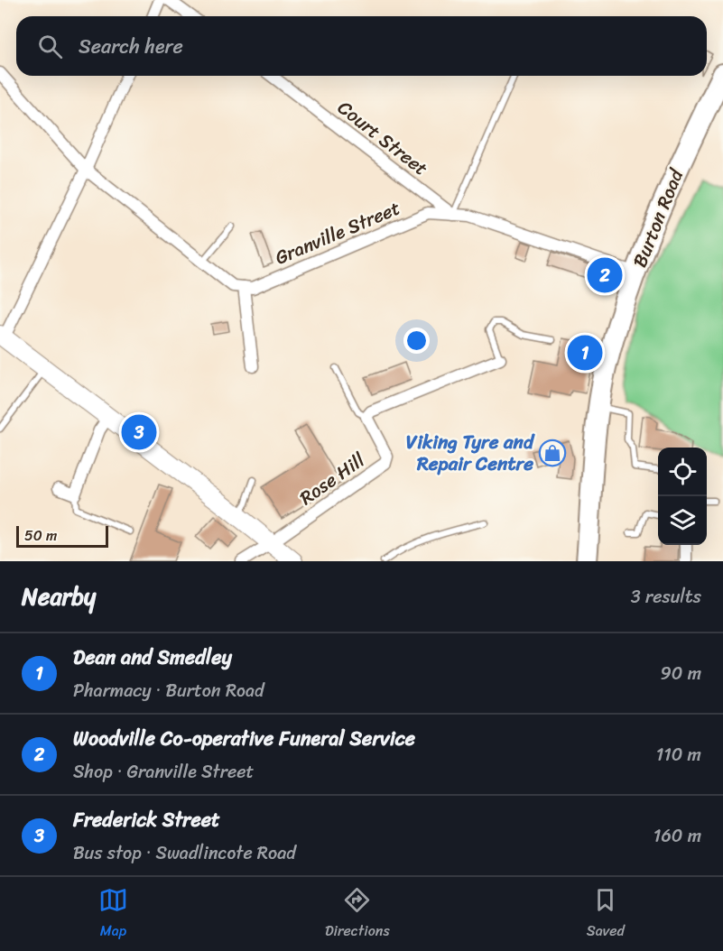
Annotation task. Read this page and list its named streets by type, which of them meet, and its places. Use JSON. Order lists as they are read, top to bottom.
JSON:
{
  "streets": {
    "highway": ["Burton Road"],
    "street": ["Court Street", "Granville Street", "Rose Hill"]
  },
  "crossings": [
    ["Court Street", "Granville Street"],
    ["Burton Road", "Granville Street"]
  ],
  "places": {
    "shop": ["Viking Tyre and Repair Centre"]
  },
  "scale_bar": "50 m",
  "page": {
    "search": "Search here",
    "pins": ["2", "1", "3"],
    "scale": "50 m",
    "heading": ["Nearby", "3 results"],
    "list": [
      {
        "mark": "1",
        "name": "Dean and Smedley",
        "note": "Pharmacy · Burton Road",
        "value": "90 m"
      },
      {
        "mark": "2",
        "name": "Woodville Co-operative Funeral Service",
        "note": "Shop · Granville Street",
        "value": "110 m"
      },
      {
        "mark": "3",
        "name": "Frederick Street",
        "note": "Bus stop · Swadlincote Road",
        "value": "160 m"
      }
    ],
    "nav": ["Map", "Directions", "Saved"]
  }
}
